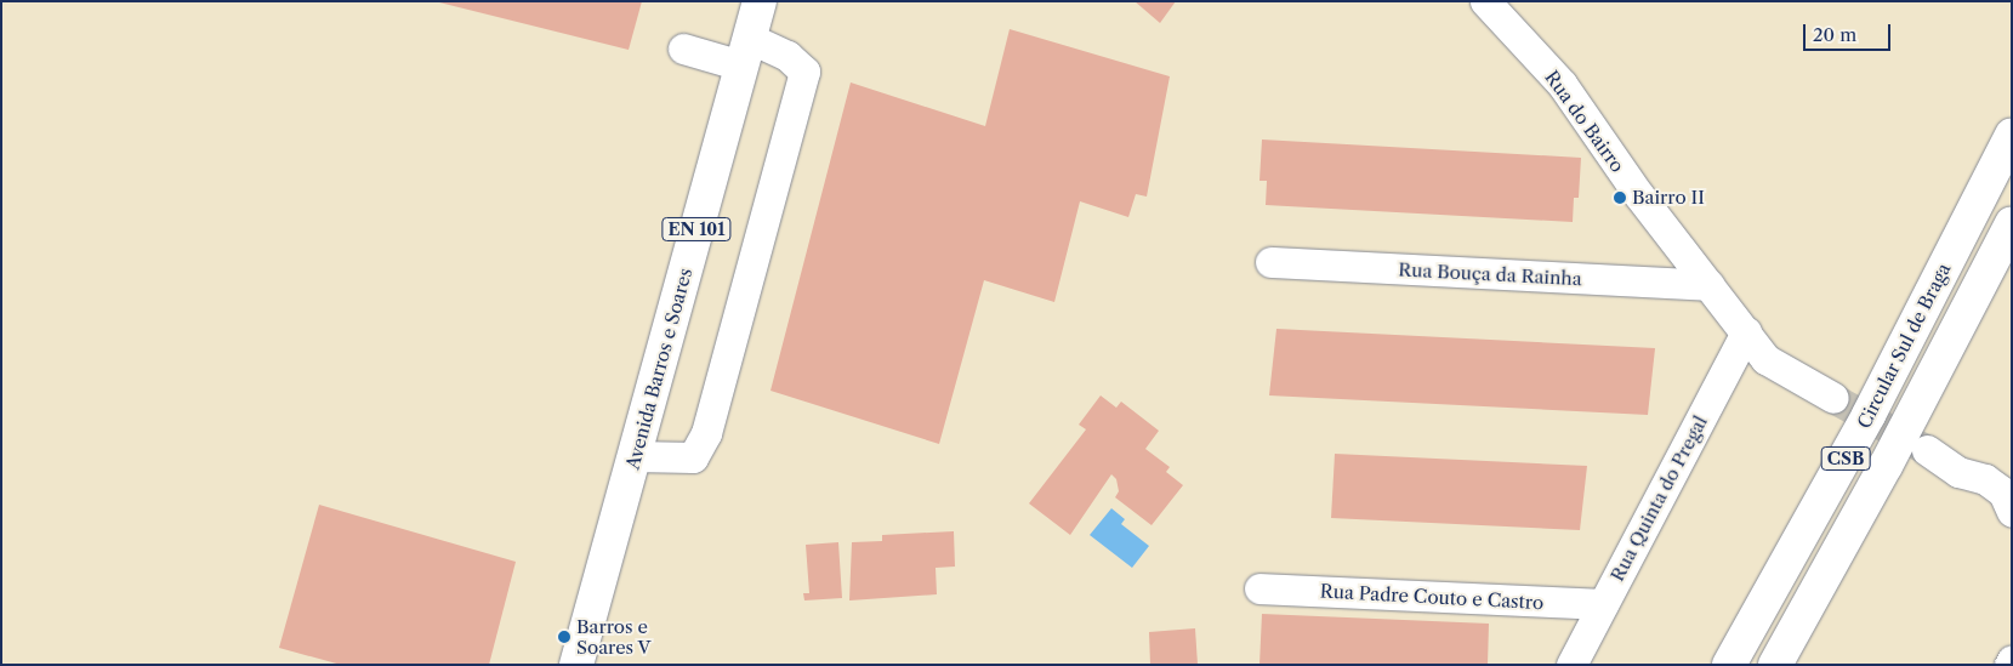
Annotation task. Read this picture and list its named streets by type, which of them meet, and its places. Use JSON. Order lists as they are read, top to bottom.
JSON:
{
  "streets": {
    "main road": [
      "EN 101",
      "Circular Sul de Braga",
      "Avenida Barros e Soares",
      "CSB"
    ],
    "street": [
      "Rua do Bairro",
      "Rua Bouça da Rainha",
      "Rua Quinta do Pregal",
      "Rua Padre Couto e Castro"
    ]
  },
  "crossings": [
    ["Rua do Bairro", "Rua Bouça da Rainha"],
    ["Rua do Bairro", "Rua Quinta do Pregal"],
    ["Rua Quinta do Pregal", "Rua Padre Couto e Castro"]
  ],
  "places": ["Bairro II", "Barros e Soares V"],
  "scale_bar": "20 m"
}
